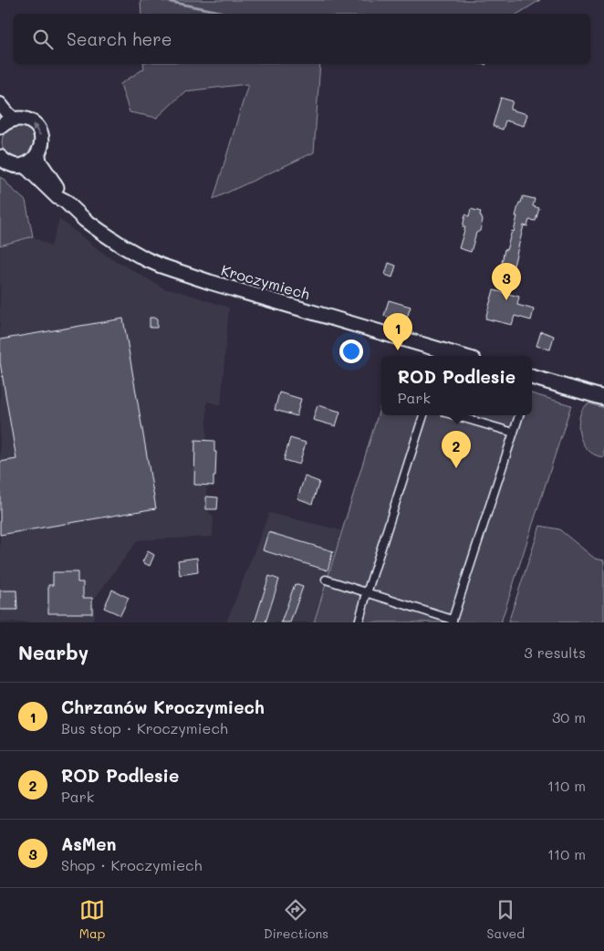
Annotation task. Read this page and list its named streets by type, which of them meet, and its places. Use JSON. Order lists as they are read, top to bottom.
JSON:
{
  "streets": {
    "main road": ["Kroczymiech"]
  },
  "page": {
    "search": "Search here",
    "pins": ["3", "1", "2"],
    "popup": ["ROD Podlesie", "Park"],
    "heading": ["Nearby", "3 results"],
    "list": [
      {
        "mark": "1",
        "name": "Chrzanów Kroczymiech",
        "note": "Bus stop · Kroczymiech",
        "value": "30 m"
      },
      {
        "mark": "2",
        "name": "ROD Podlesie",
        "note": "Park",
        "value": "110 m"
      },
      {
        "mark": "3",
        "name": "AsMen",
        "note": "Shop · Kroczymiech",
        "value": "110 m"
      }
    ],
    "nav": ["Map", "Directions", "Saved"]
  }
}
